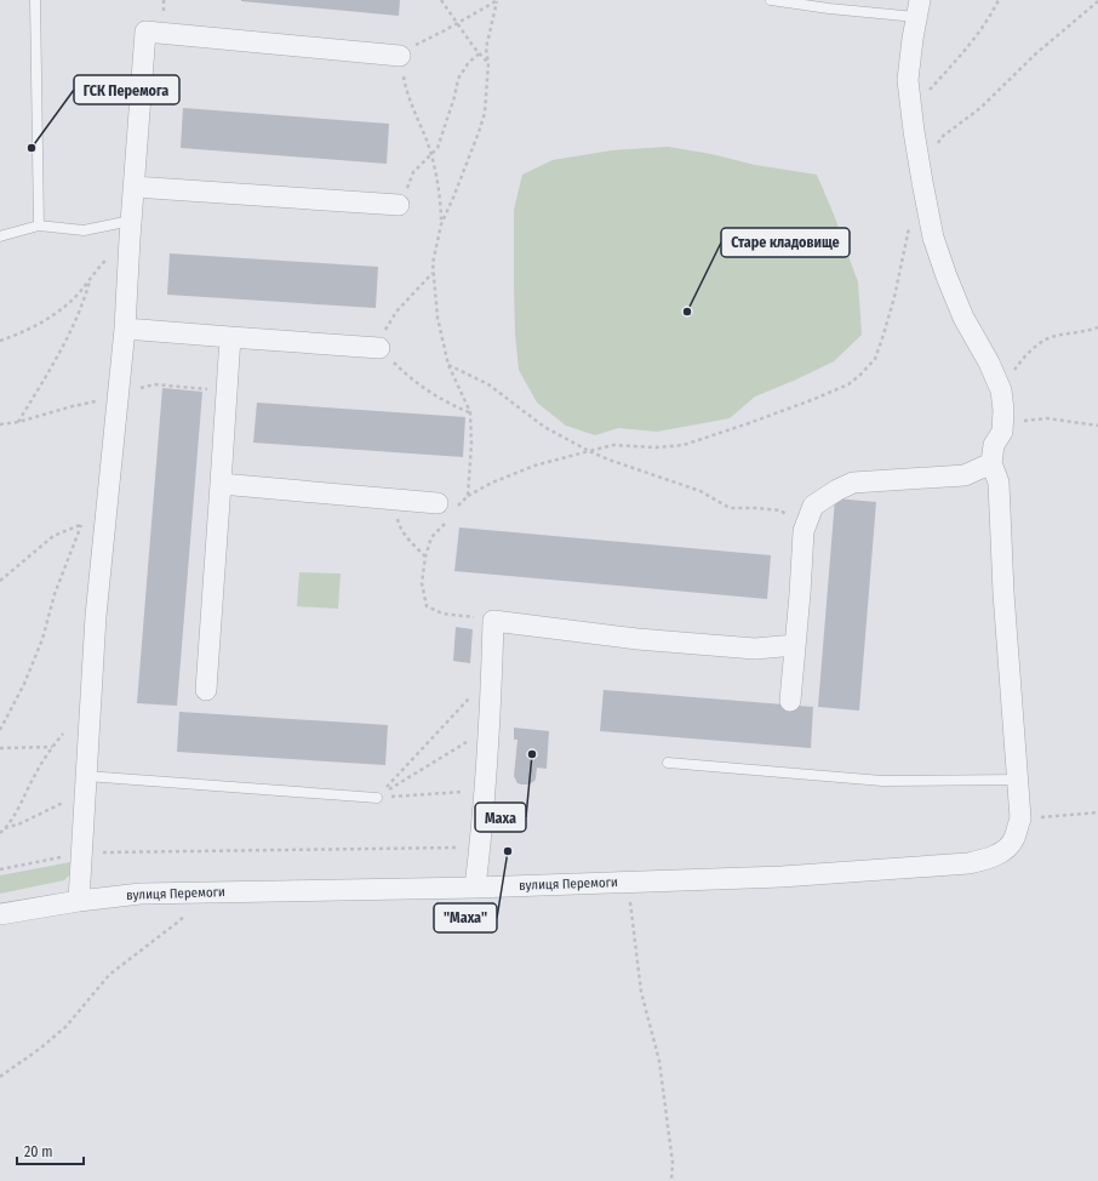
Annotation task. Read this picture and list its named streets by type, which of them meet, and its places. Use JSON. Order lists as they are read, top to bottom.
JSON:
{
  "streets": {
    "street": ["вулиця Перемоги"]
  },
  "places": [
    "ГСК Перемога",
    "Старе кладовище",
    "Маха",
    "\"Маха\""
  ],
  "scale_bar": "20 m"
}
